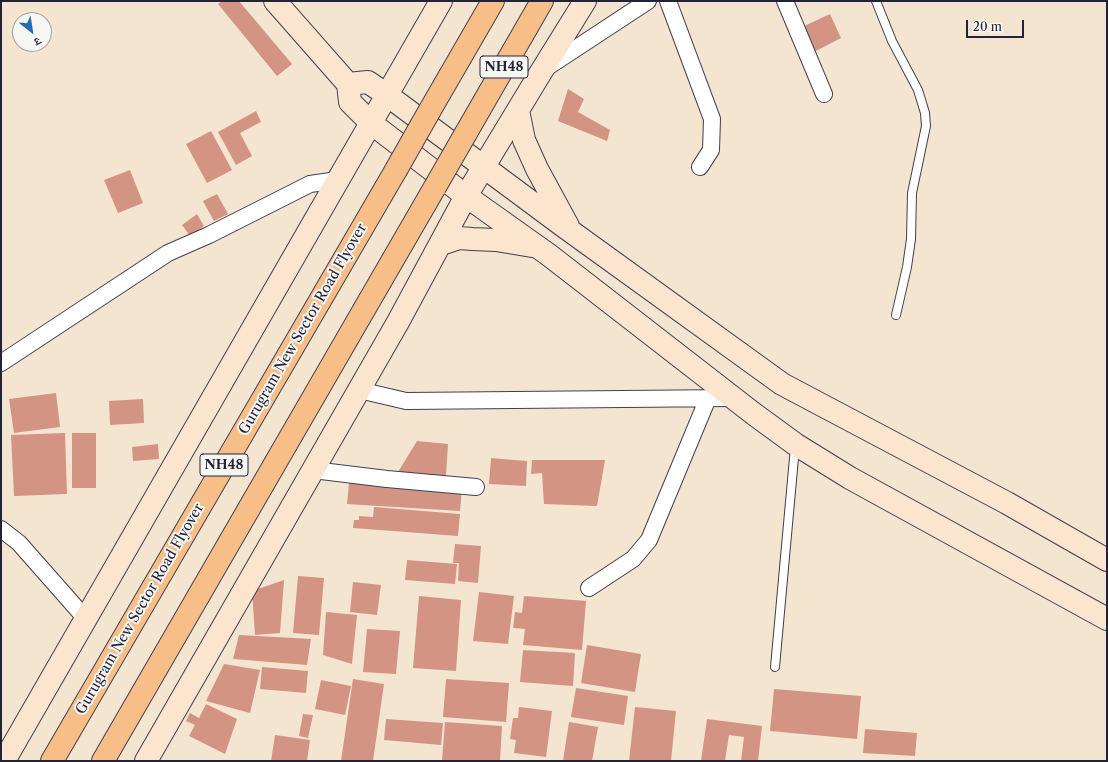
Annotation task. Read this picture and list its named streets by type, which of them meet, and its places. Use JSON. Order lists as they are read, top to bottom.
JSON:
{
  "streets": {
    "highway": ["NH48", "Gurugram New Sector Road Flyover"]
  },
  "scale_bar": "20 m",
  "north": "bottom right"
}
